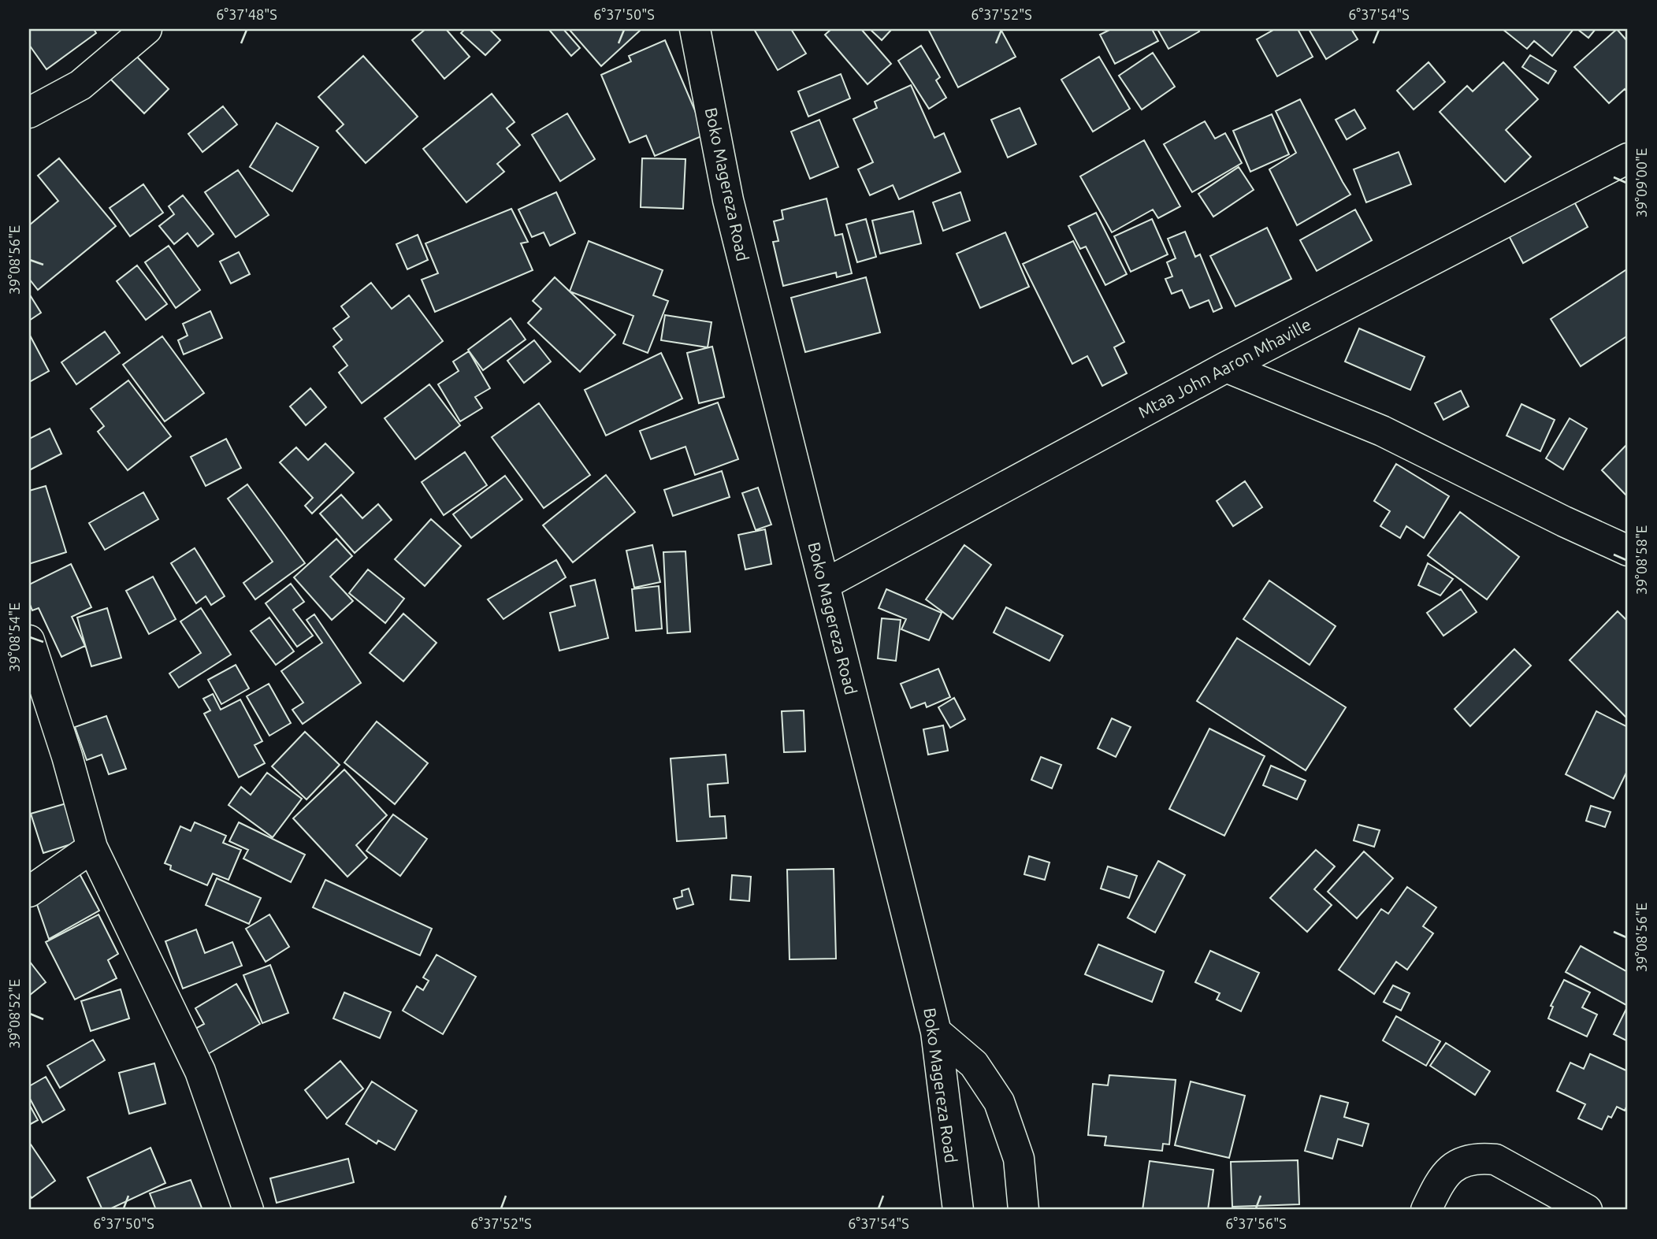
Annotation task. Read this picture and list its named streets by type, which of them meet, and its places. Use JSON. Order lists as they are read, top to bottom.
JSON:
{
  "streets": {
    "street": ["Boko Magereza Road", "Mtaa John Aaron Mhaville"]
  },
  "crossings": [
    ["Boko Magereza Road", "Mtaa John Aaron Mhaville"]
  ],
  "coordinates": [
    "6°37'48\"S",
    "6°37'50\"S",
    "6°37'52\"S",
    "6°37'54\"S",
    "39°09'00\"E",
    "39°08'56\"E",
    "39°08'58\"E",
    "39°08'54\"E",
    "39°08'52\"E",
    "6°37'56\"S"
  ]
}
